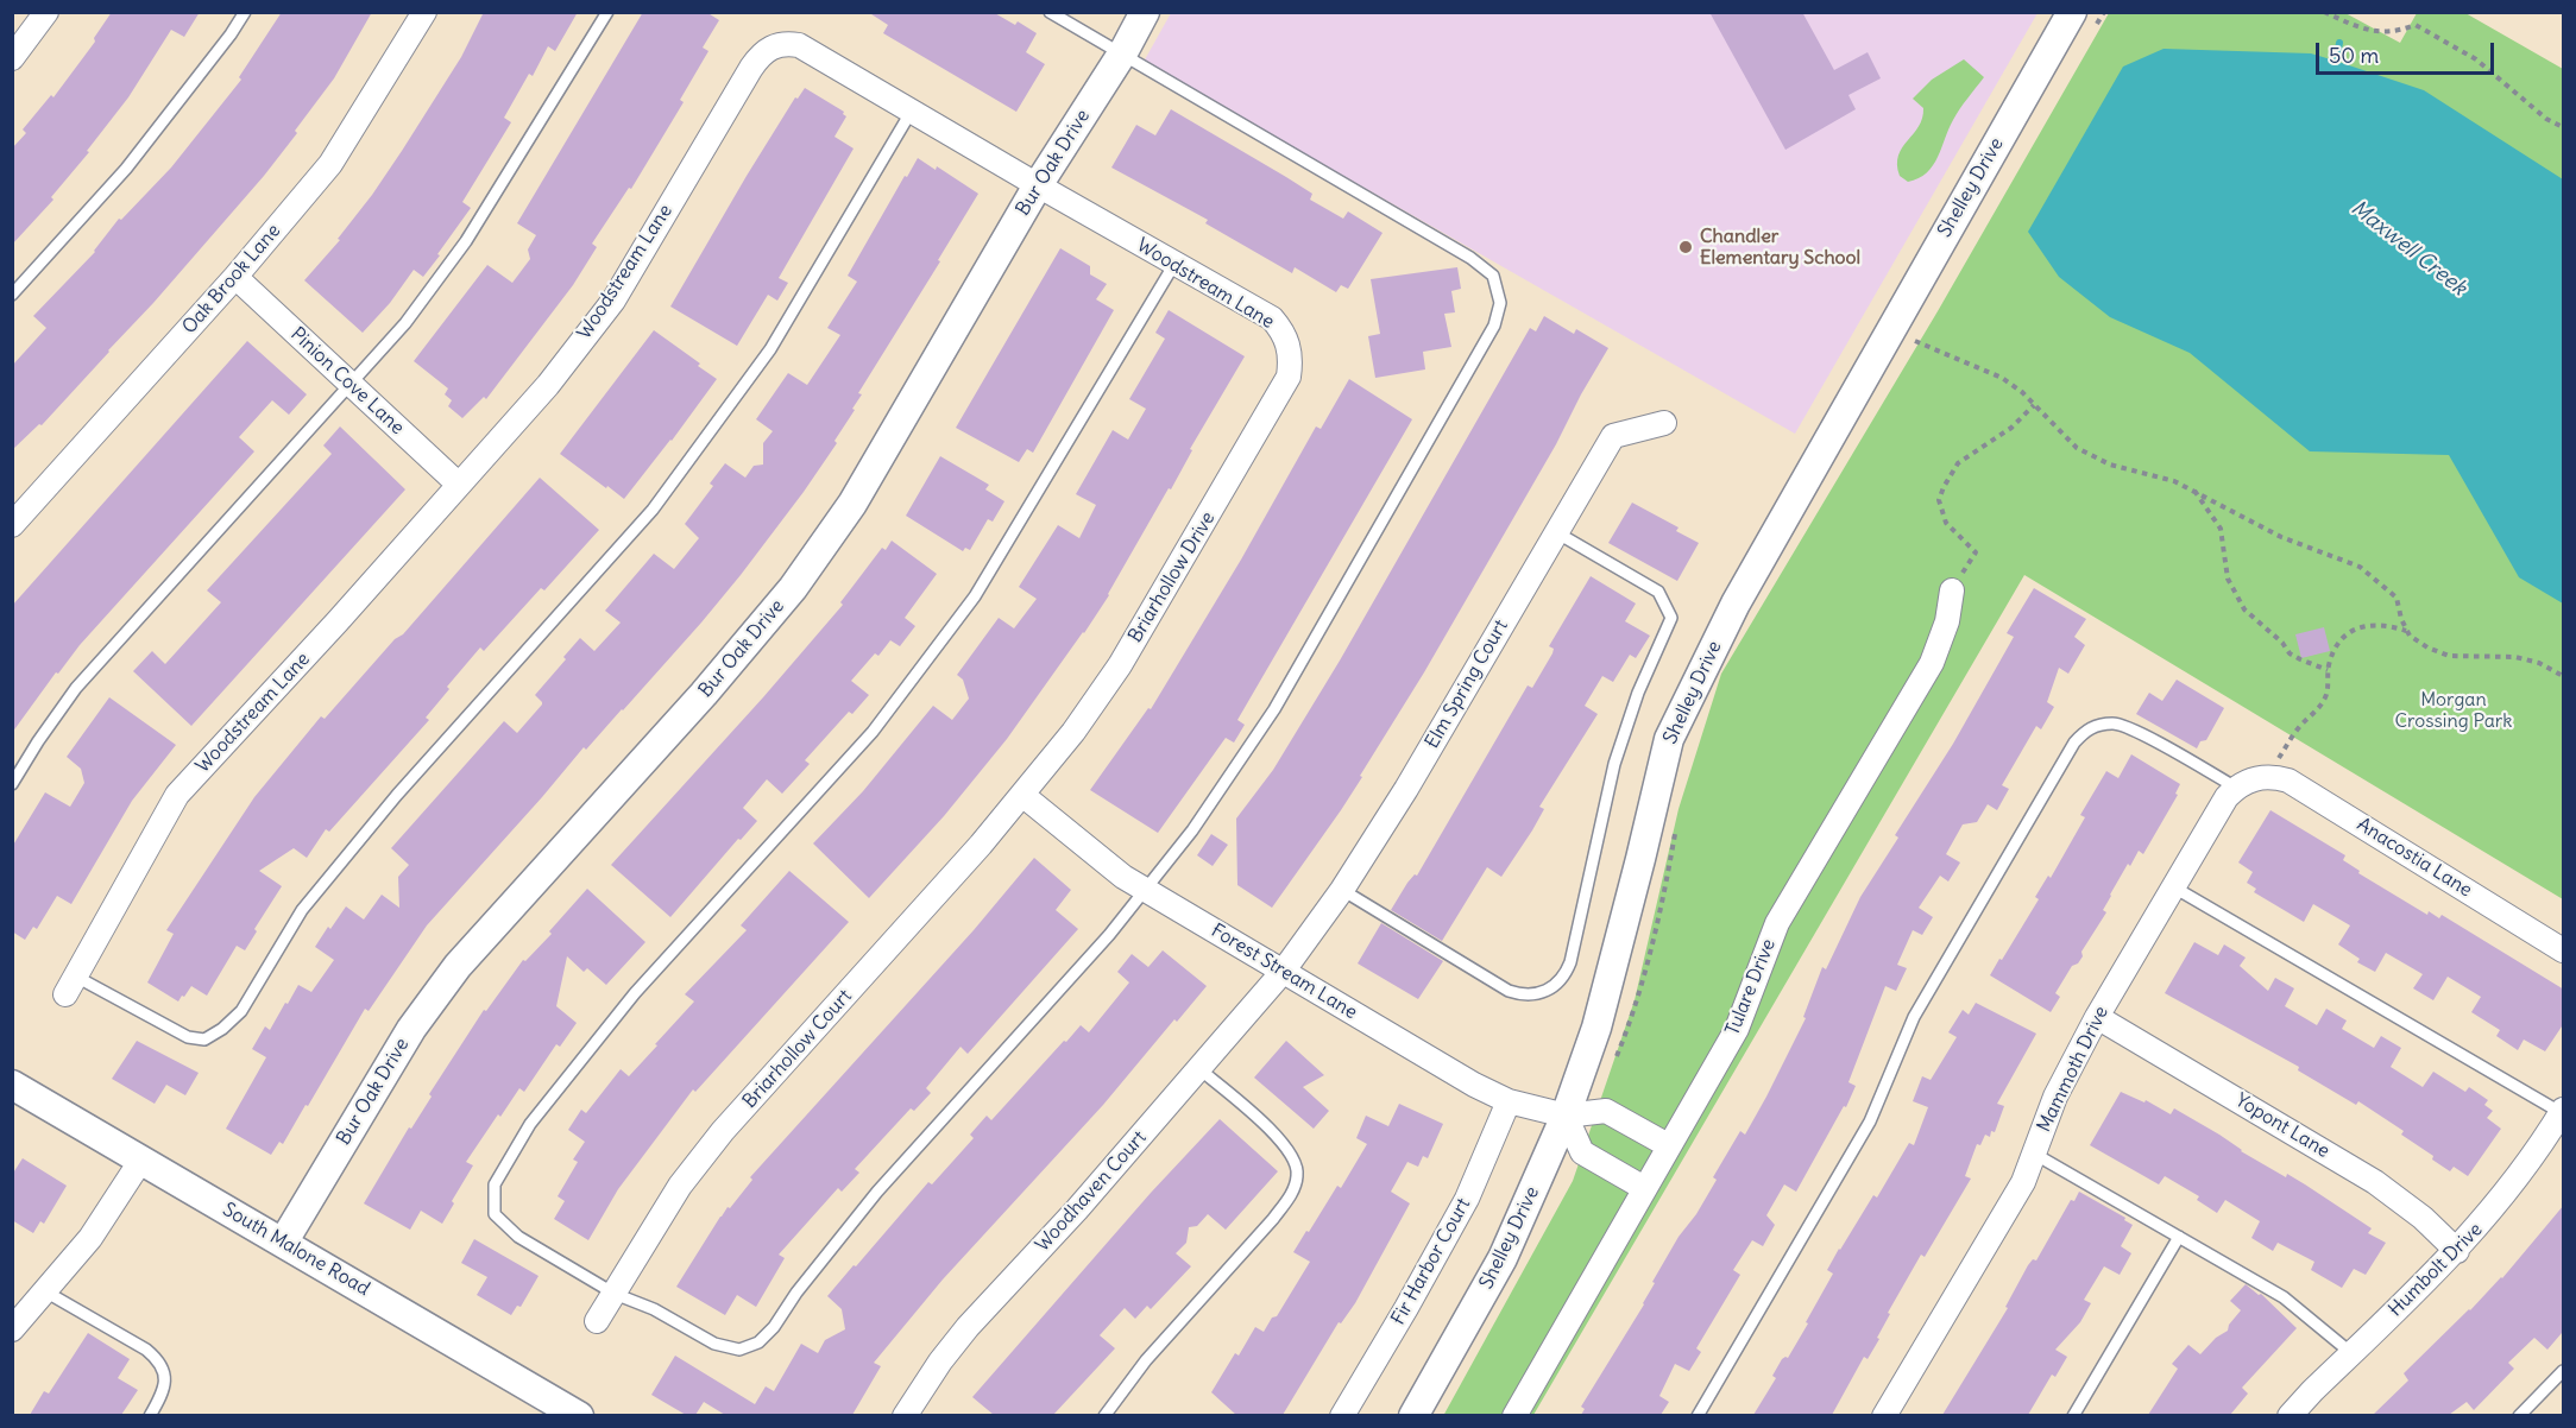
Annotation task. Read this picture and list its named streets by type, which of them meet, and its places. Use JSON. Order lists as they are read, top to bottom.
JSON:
{
  "streets": {
    "street": [
      "Bur Oak Drive",
      "Shelley Drive",
      "Woodstream Lane",
      "Oak Brook Lane",
      "Pinion Cove Lane",
      "Briarhollow Drive",
      "Elm Spring Court",
      "Anacostia Lane",
      "Forest Stream Lane",
      "Tulare Drive",
      "Briarhollow Court",
      "Mammoth Drive",
      "Yopont Lane",
      "Woodhaven Court",
      "South Malone Road",
      "Fir Harbor Court",
      "Humbolt Drive"
    ]
  },
  "crossings": [
    ["Bur Oak Drive", "Woodstream Lane"],
    ["Bur Oak Drive", "South Malone Road"],
    ["Shelley Drive", "Forest Stream Lane"],
    ["Woodstream Lane", "Pinion Cove Lane"],
    ["Woodstream Lane", "Briarhollow Drive"],
    ["Oak Brook Lane", "Pinion Cove Lane"],
    ["Briarhollow Drive", "Forest Stream Lane"],
    ["Briarhollow Drive", "Briarhollow Court"],
    ["Elm Spring Court", "Forest Stream Lane"],
    ["Elm Spring Court", "Woodhaven Court"],
    ["Anacostia Lane", "Mammoth Drive"],
    ["Forest Stream Lane", "Tulare Drive"],
    ["Forest Stream Lane", "Briarhollow Court"],
    ["Forest Stream Lane", "Woodhaven Court"],
    ["Forest Stream Lane", "Fir Harbor Court"],
    ["Mammoth Drive", "Yopont Lane"],
    ["Yopont Lane", "Humbolt Drive"]
  ],
  "water": ["Maxwell Creek"],
  "parks": ["Morgan Crossing Park"],
  "places": ["Chandler Elementary School"],
  "scale_bar": "50 m"
}
